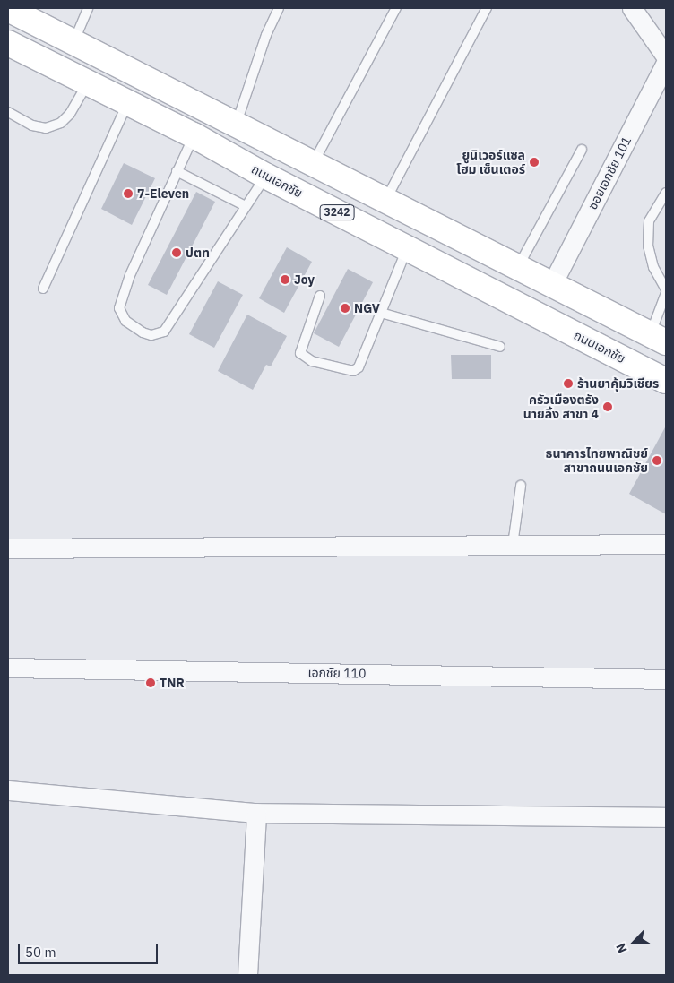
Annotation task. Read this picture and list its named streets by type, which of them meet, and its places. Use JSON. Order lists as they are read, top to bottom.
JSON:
{
  "streets": {
    "main road": ["ถนนเอกชัย", "3242"],
    "street": ["ซอยเอกชัย 101", "เอกชัย 110"]
  },
  "places": [
    "ยูนิเวอร์แซล โฮม เซ็นเตอร์",
    "7-Eleven",
    "ปตท",
    "Joy",
    "NGV",
    "ร้านยาคุ้มวิเชียร",
    "ครัวเมืองตรัง นายลิ้ง สาขา 4",
    "ธนาคารไทยพาณิชย์ สาขาถนนเอกชัย",
    "TNR"
  ],
  "scale_bar": "50 m",
  "north": "bottom left"
}
